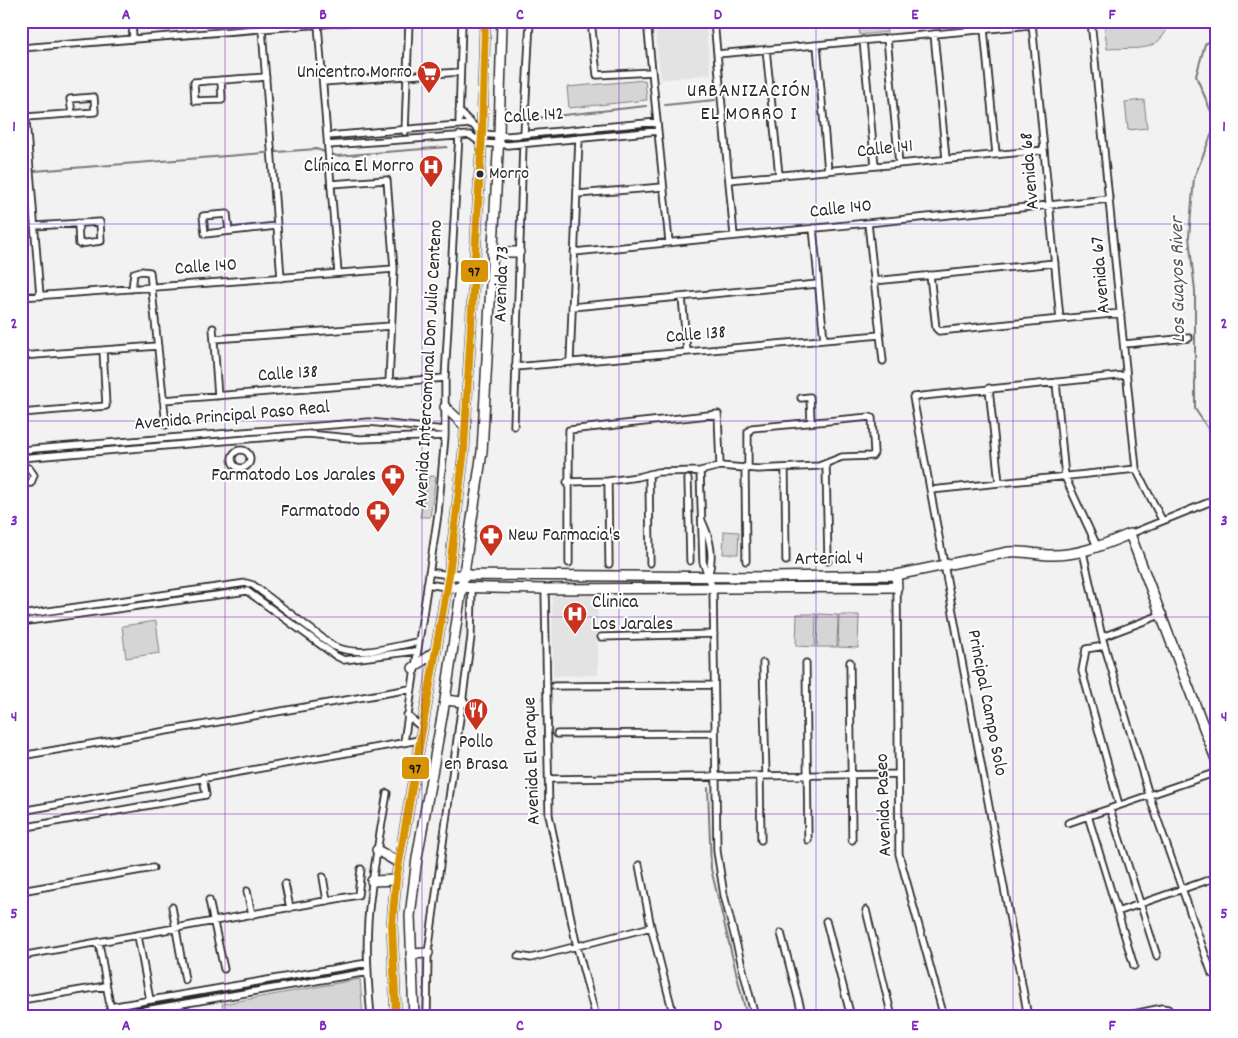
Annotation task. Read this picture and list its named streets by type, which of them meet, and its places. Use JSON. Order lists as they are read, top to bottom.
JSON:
{
  "streets": {
    "main road": ["Avenida Intercomunal Don Julio Centeno", "Arterial 4"],
    "street": [
      "Calle 142",
      "Calle 141",
      "Avenida 68",
      "Calle 140",
      "Avenida 67",
      "Avenida 73",
      "Calle 138",
      "Avenida Principal Paso Real",
      "Principal Campo Solo",
      "Avenida El Parque",
      "Avenida Paseo"
    ]
  },
  "crossings": [
    ["Calle 142", "Avenida 73"],
    ["Calle 142", "Avenida Intercomunal Don Julio Centeno"],
    ["Calle 141", "Avenida 68"],
    ["Avenida 68", "Calle 140"],
    ["Calle 140", "Avenida 67"],
    ["Avenida 67", "Arterial 4"],
    ["Avenida 73", "Calle 138"],
    ["Calle 138", "Avenida Intercomunal Don Julio Centeno"],
    ["Avenida Intercomunal Don Julio Centeno", "Avenida Principal Paso Real"],
    ["Avenida Intercomunal Don Julio Centeno", "Arterial 4"],
    ["Arterial 4", "Principal Campo Solo"],
    ["Arterial 4", "Avenida El Parque"],
    ["Arterial 4", "Avenida Paseo"]
  ],
  "districts": ["URBANIZACIÓN EL MORRO I"],
  "water": ["Los Guayos River"],
  "places": {
    "supermarket": ["Unicentro Morro"],
    "other": ["Morro"],
    "hospital": ["Clínica El Morro", "Clinica Los Jarales"],
    "pharmacy": ["Farmatodo Los Jarales", "Farmatodo", "New Farmacia's"],
    "restaurant": ["Pollo en Brasa"]
  },
  "lines": ["transit line 97"],
  "grid": {
    "columns": [
      "A",
      "B",
      "C",
      "D",
      "E",
      "F"
    ],
    "rows": [
      "1",
      "2",
      "3",
      "4",
      "5"
    ]
  }
}
